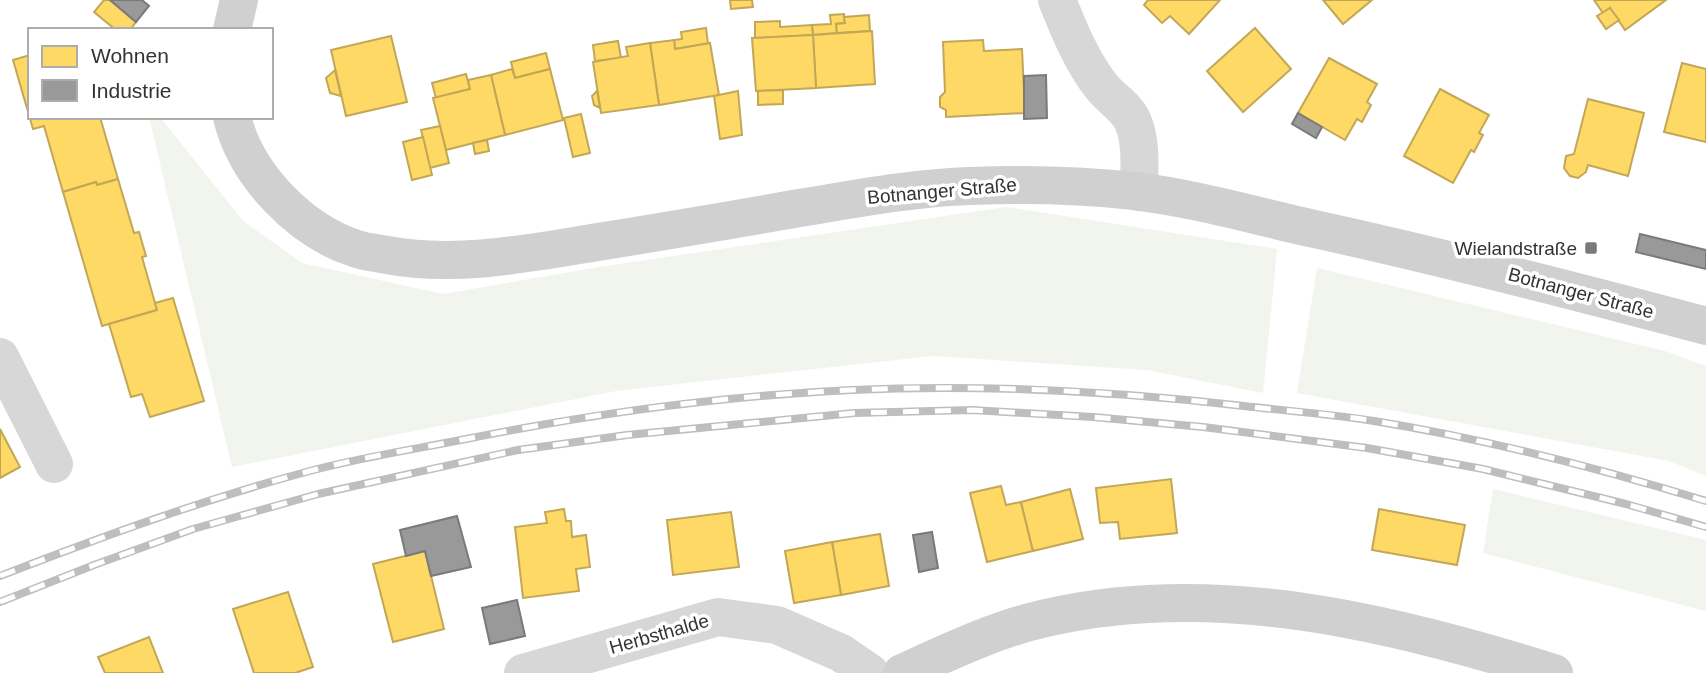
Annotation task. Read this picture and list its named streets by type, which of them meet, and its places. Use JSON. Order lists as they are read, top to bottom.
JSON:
{
  "streets": {
    "main road": ["Botnanger Straße"],
    "street": ["Herbsthalde"]
  },
  "places": {
    "transit": ["Wielandstraße"]
  },
  "legend": ["Wohnen", "Industrie"]
}
